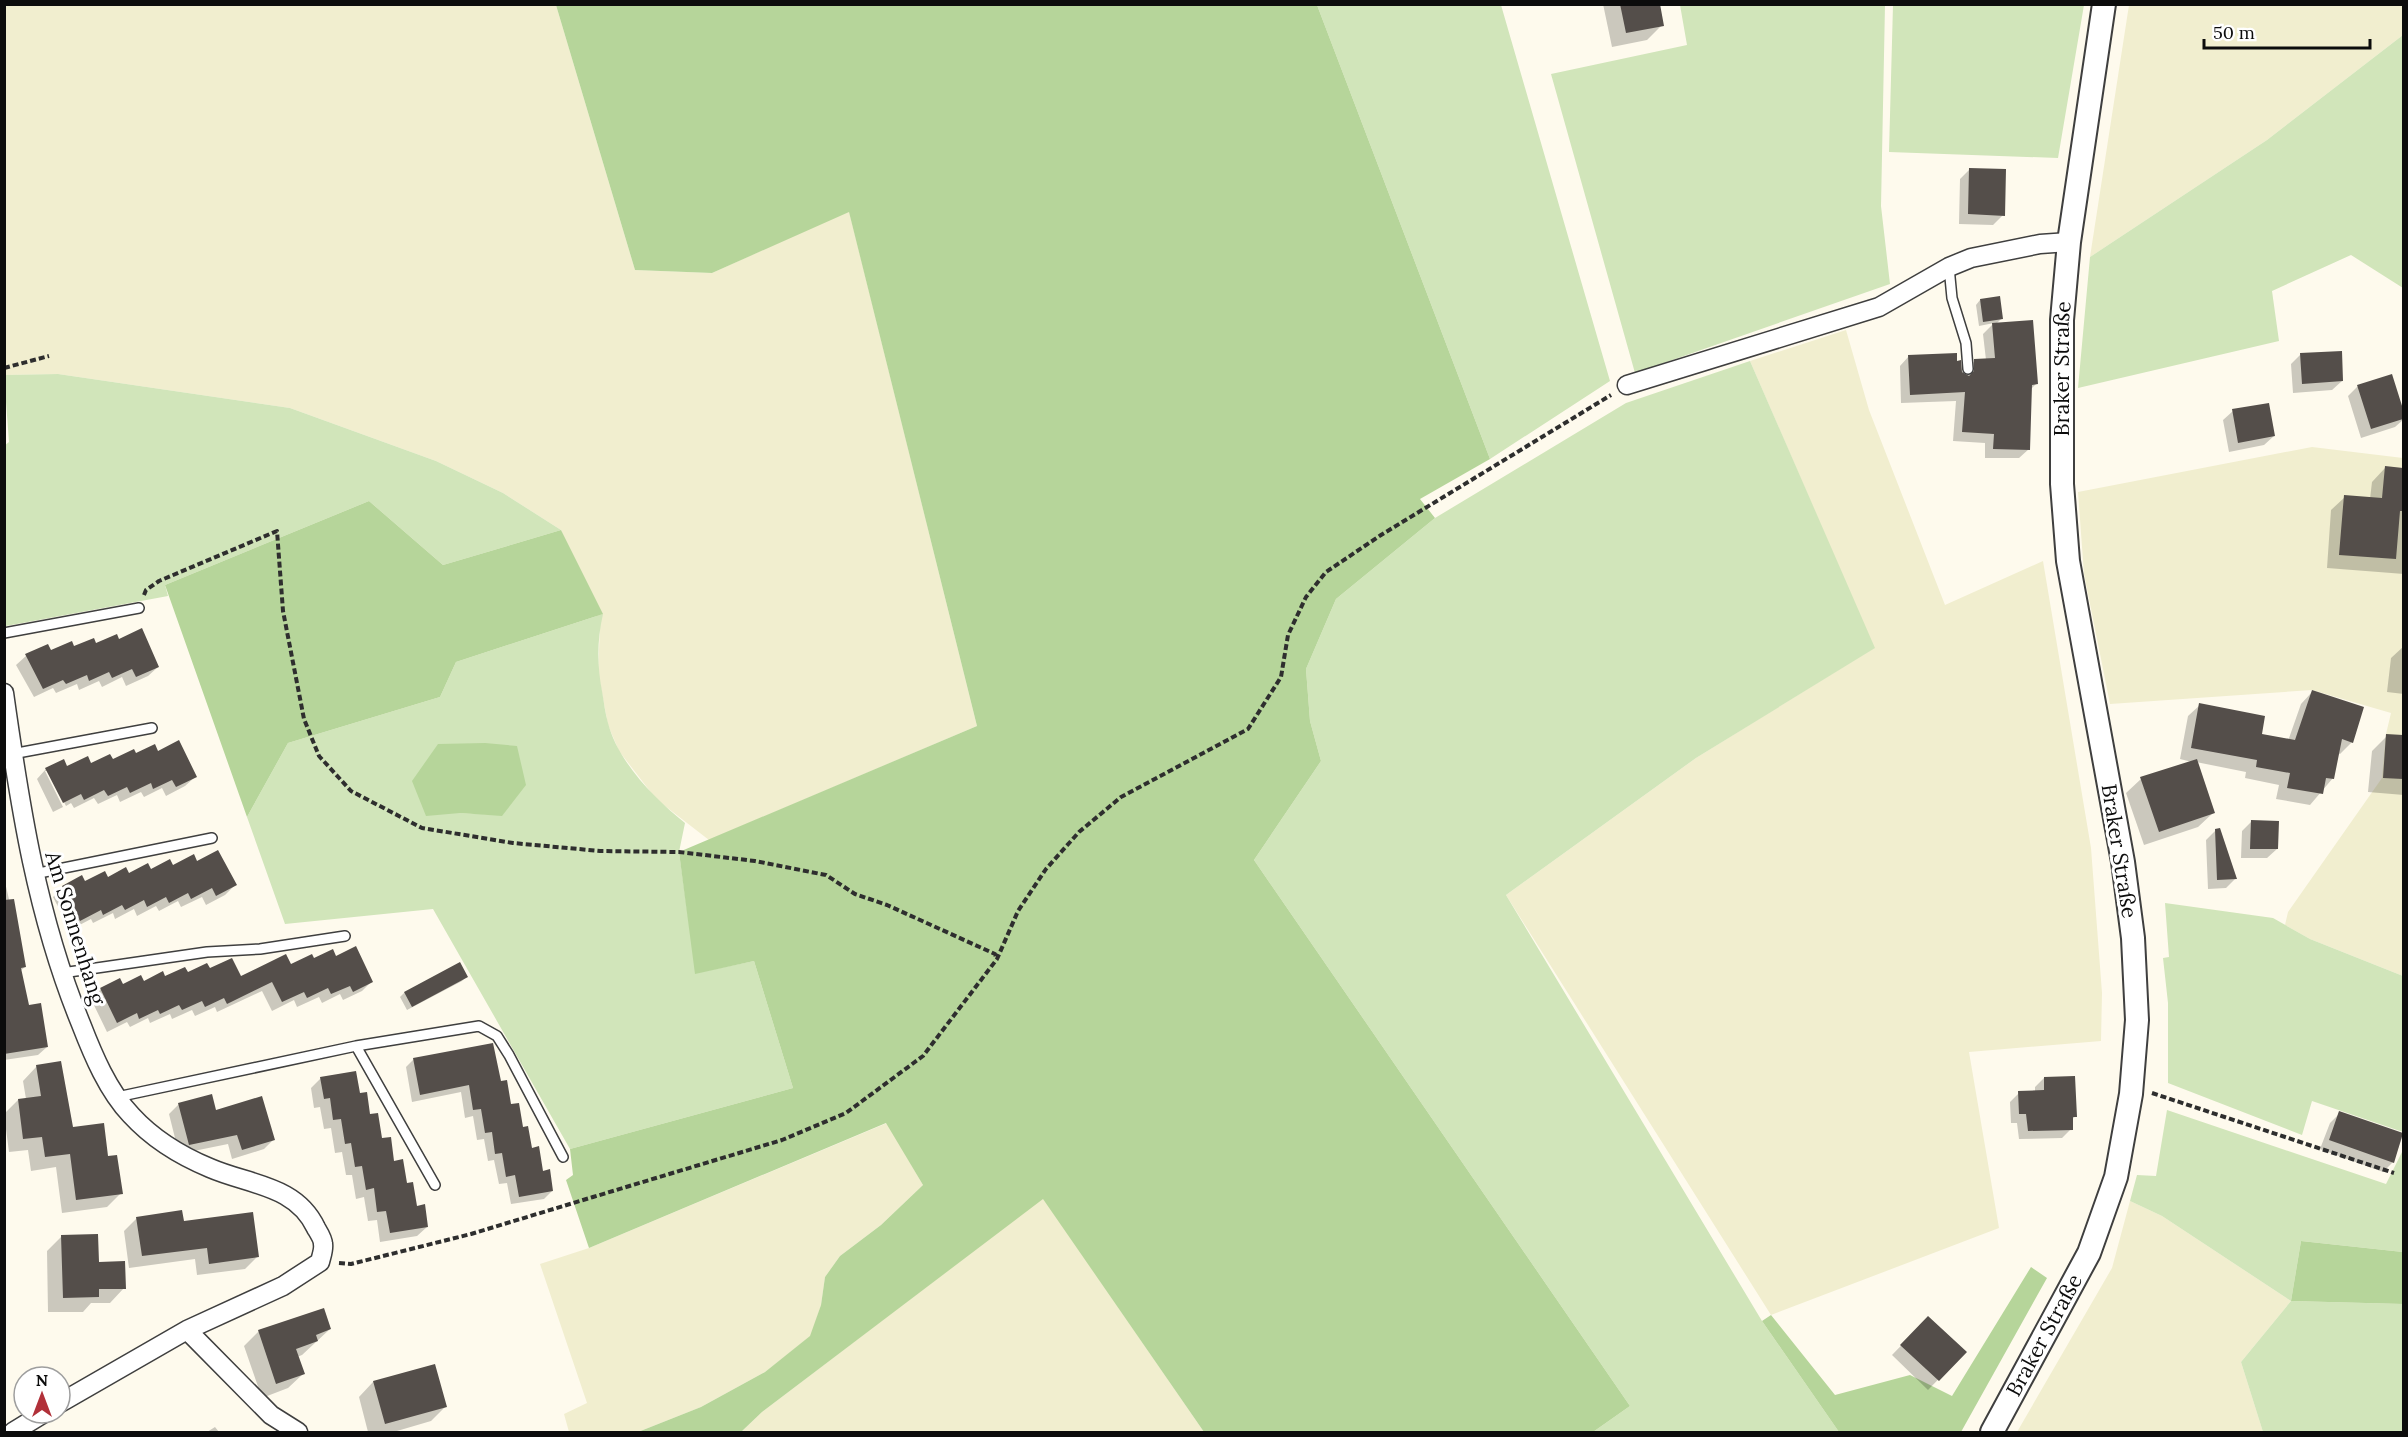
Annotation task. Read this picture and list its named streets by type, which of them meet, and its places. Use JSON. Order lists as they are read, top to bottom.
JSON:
{
  "streets": {
    "street": ["Braker Straße", "Am Sonnenhang"]
  },
  "scale_bar": "50 m",
  "north": "top"
}
